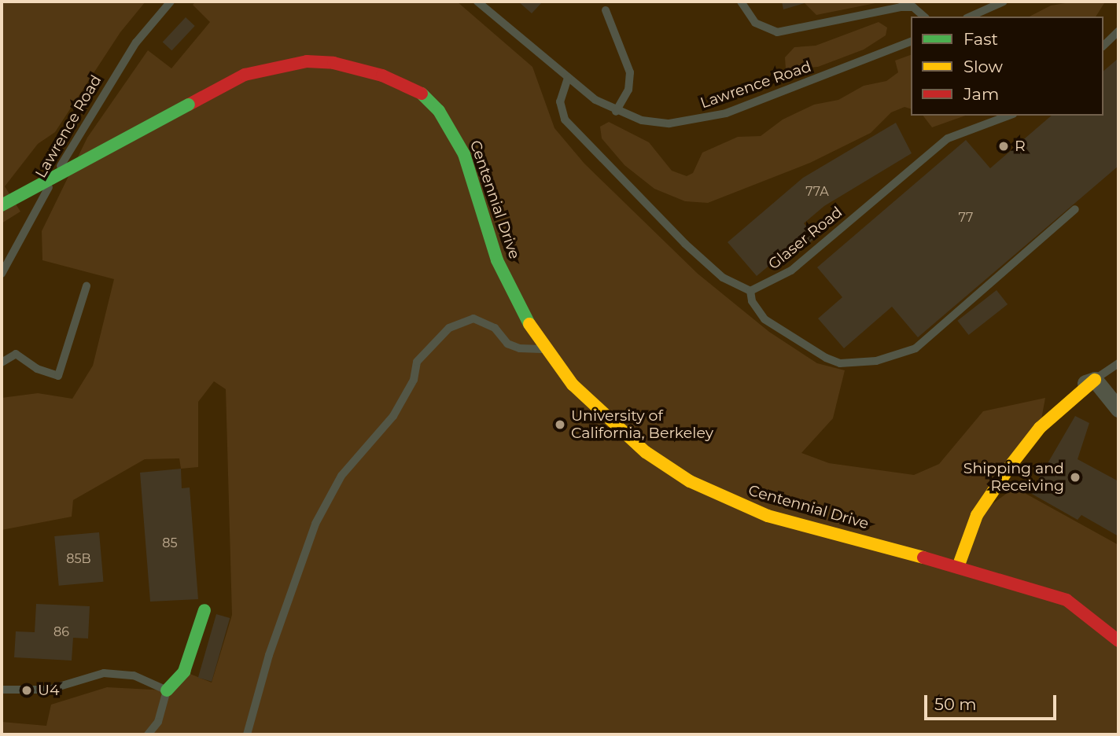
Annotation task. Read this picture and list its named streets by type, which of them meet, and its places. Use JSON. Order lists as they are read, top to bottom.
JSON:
{
  "streets": {
    "street": ["Centennial Drive"],
    "lane": ["Lawrence Road", "Glaser Road"]
  },
  "places": [
    "R",
    "University of California, Berkeley",
    "Shipping and Receiving",
    "U4"
  ],
  "house_numbers": [
    "77A",
    "77",
    "85",
    "85B",
    "86"
  ],
  "legend": ["Fast", "Slow", "Jam"],
  "scale_bar": "50 m"
}
